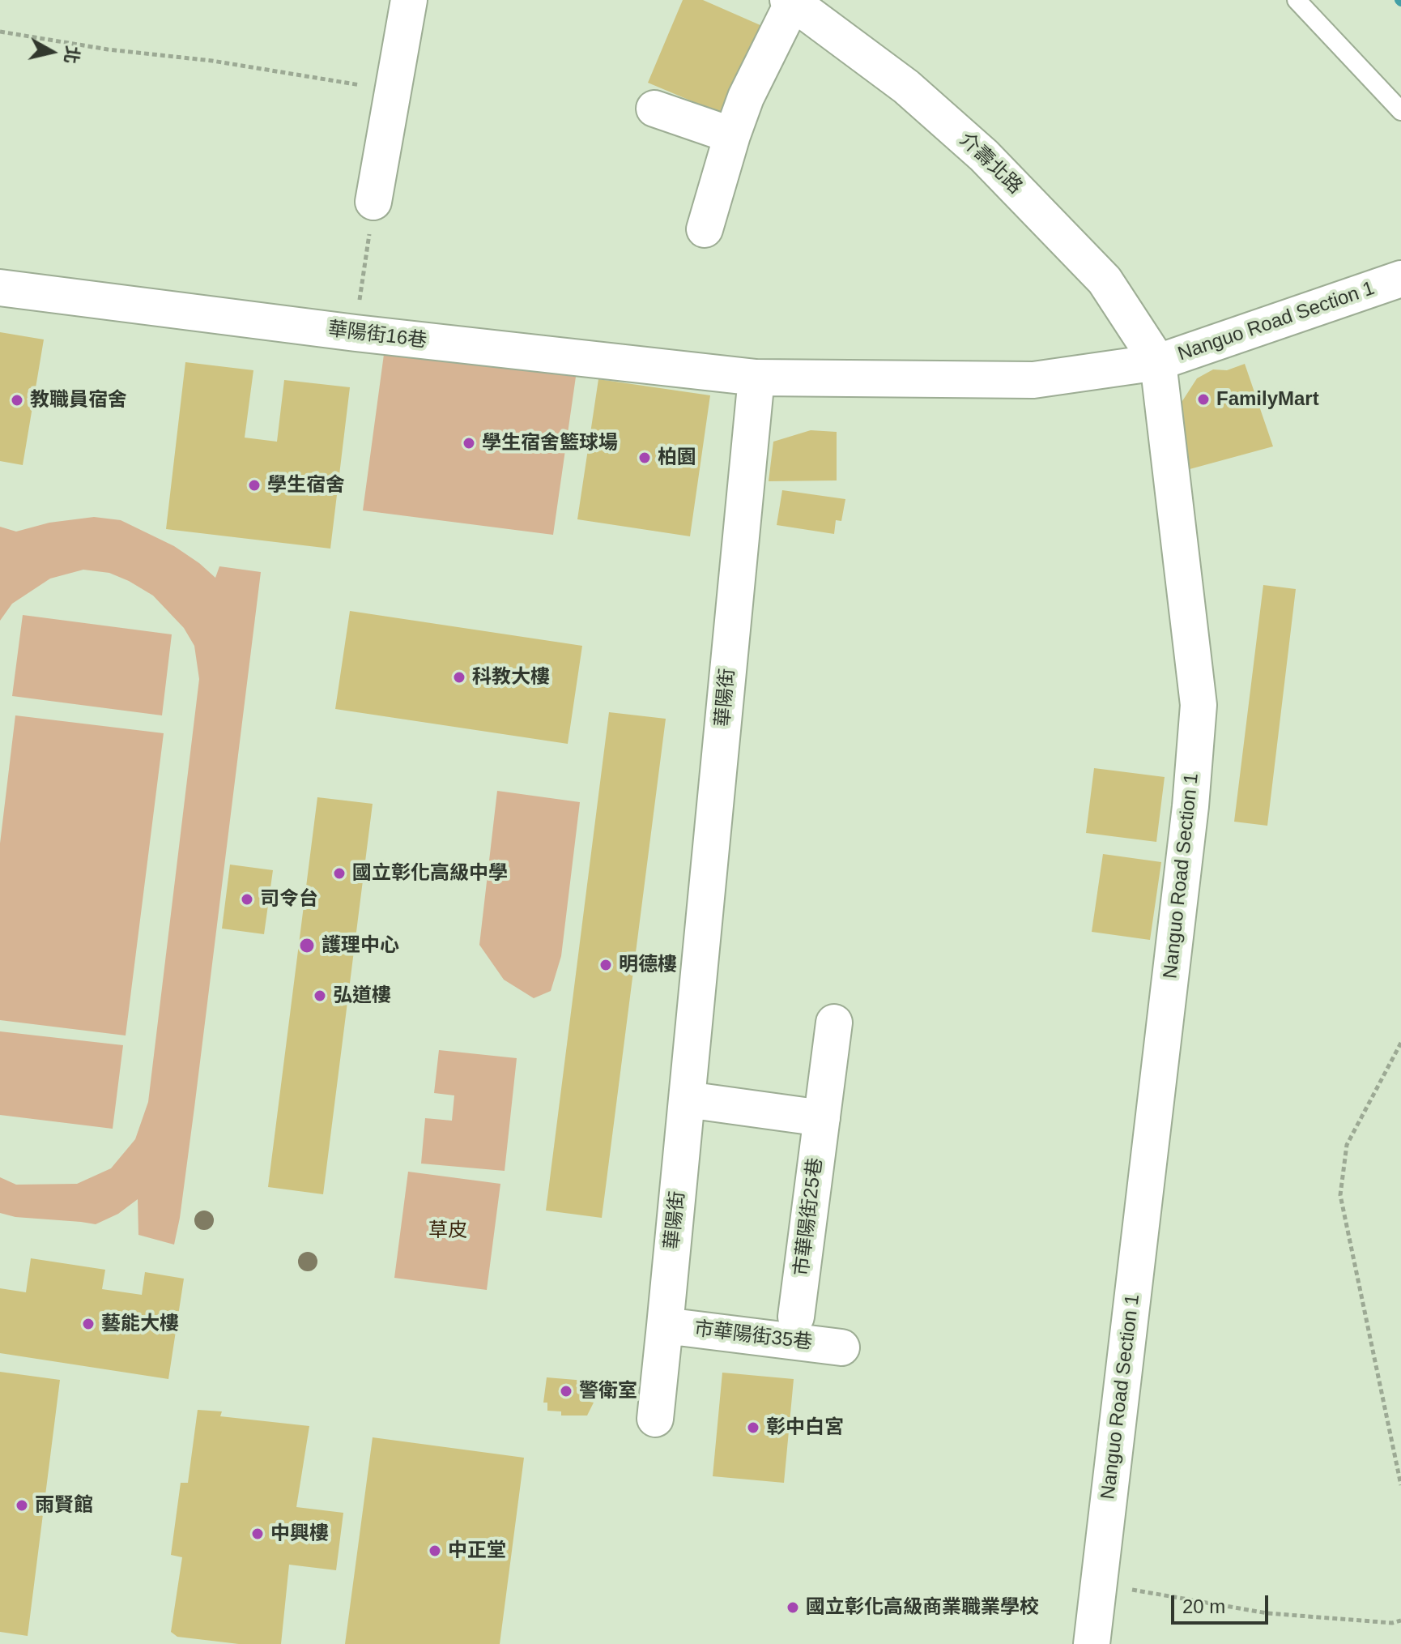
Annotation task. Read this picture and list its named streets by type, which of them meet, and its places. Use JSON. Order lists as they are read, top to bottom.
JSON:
{
  "streets": {
    "street": [
      "介壽北路",
      "Nanguo Road Section 1",
      "華陽街16巷",
      "華陽街",
      "市華陽街25巷",
      "市華陽街35巷"
    ]
  },
  "crossings": [
    ["介壽北路", "Nanguo Road Section 1"],
    ["華陽街16巷", "華陽街"],
    ["華陽街", "市華陽街35巷"]
  ],
  "parks": ["草皮"],
  "places": [
    "FamilyMart",
    "教職員宿舍",
    "學生宿舍籃球場",
    "柏園",
    "學生宿舍",
    "科教大樓",
    "國立彰化高級中學",
    "司令台",
    "護理中心",
    "明德樓",
    "弘道樓",
    "藝能大樓",
    "警衛室",
    "彰中白宮",
    "雨賢館",
    "中興樓",
    "中正堂",
    "國立彰化高級商業職業學校"
  ],
  "scale_bar": "20 m",
  "north": "right"
}
